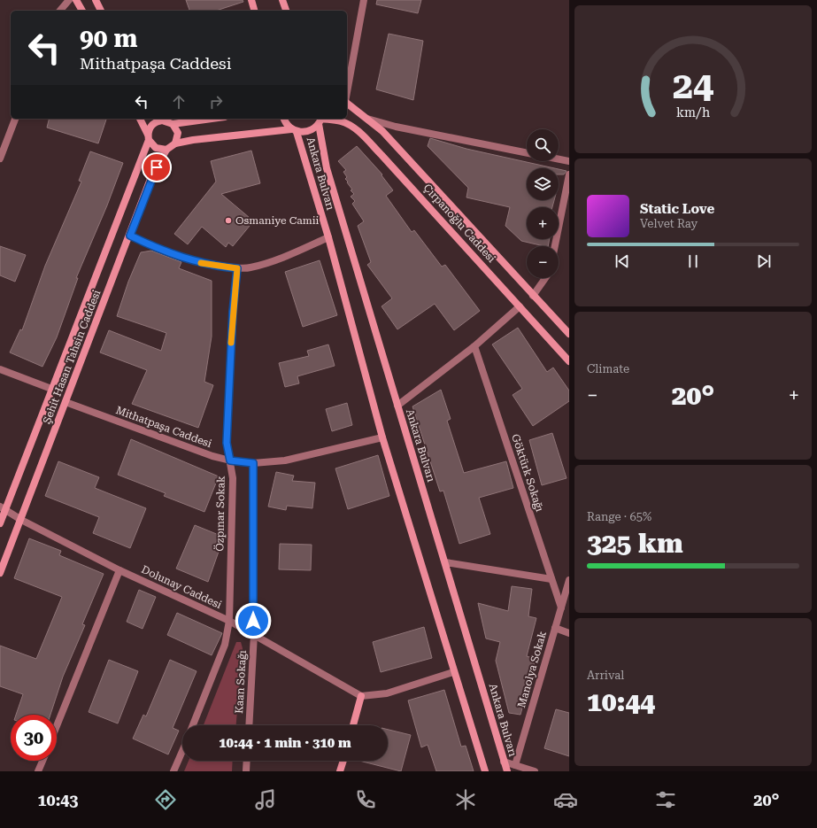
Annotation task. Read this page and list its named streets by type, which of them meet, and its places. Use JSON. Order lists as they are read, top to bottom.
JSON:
{
  "streets": {
    "main road": ["Ankara Bulvarı", "Çırpanoğlu Caddesi", "Şehit Hasan Tahsin Caddesi"],
    "street": [
      "Mithatpaşa Caddesi",
      "Göktürk Sokağı",
      "Özpınar Sokak",
      "Dolunay Caddesi",
      "Manolya Sokak",
      "Kaan Sokağı"
    ]
  },
  "crossings": [
    ["Ankara Bulvarı", "Çırpanoğlu Caddesi"],
    ["Ankara Bulvarı", "Şehit Hasan Tahsin Caddesi"],
    ["Ankara Bulvarı", "Mithatpaşa Caddesi"],
    ["Şehit Hasan Tahsin Caddesi", "Mithatpaşa Caddesi"],
    ["Şehit Hasan Tahsin Caddesi", "Dolunay Caddesi"],
    ["Mithatpaşa Caddesi", "Özpınar Sokak"],
    ["Mithatpaşa Caddesi", "Kaan Sokağı"],
    ["Göktürk Sokağı", "Manolya Sokak"],
    ["Özpınar Sokak", "Dolunay Caddesi"],
    ["Dolunay Caddesi", "Kaan Sokağı"]
  ],
  "places": ["Osmaniye Camii"],
  "page": {
    "turn": ["90 m", "Mithatpaşa Caddesi"],
    "map_buttons": ["+", "−"],
    "song": ["Static Love", "Velvet Ray"],
    "tile": [
      "Climate",
      ["Range · 65%", "325 km"],
      ["Arrival", "10:44"]
    ],
    "heat": ["−", "20°", "+"],
    "limit": "30",
    "trip": "10:44 · 1 min · 310 m",
    "tabs": ["10:43", "20°"],
    "gauge": ["24", "km/h"]
  }
}
